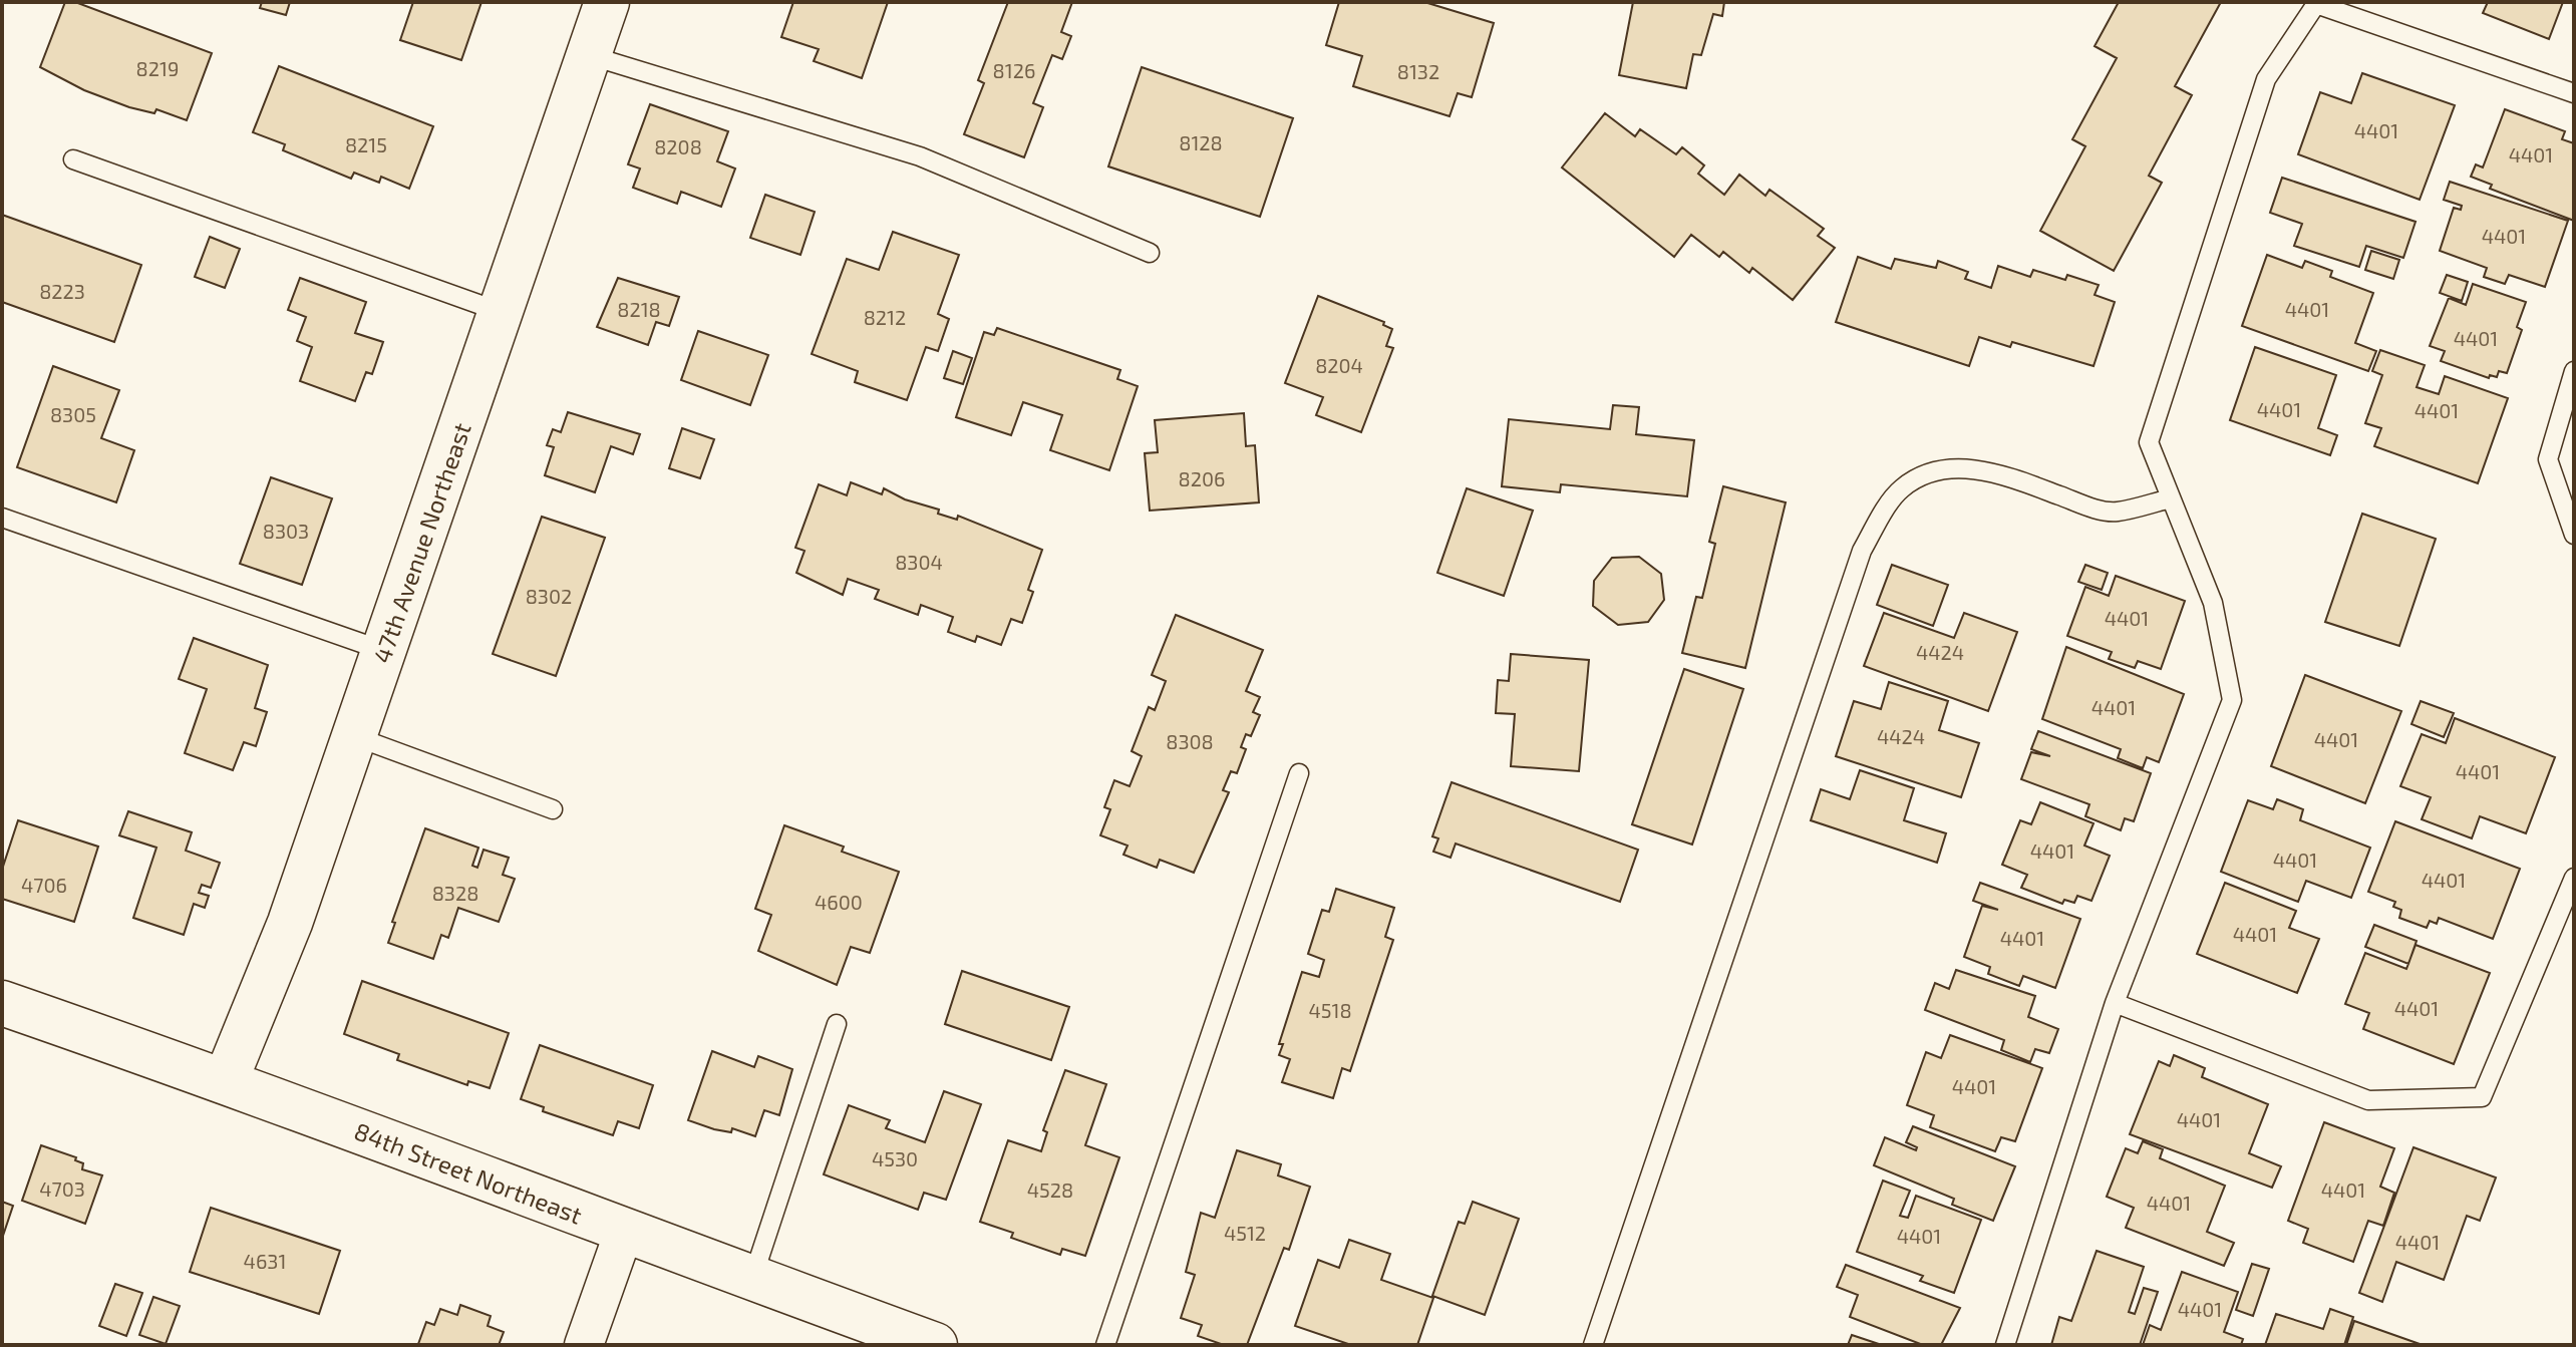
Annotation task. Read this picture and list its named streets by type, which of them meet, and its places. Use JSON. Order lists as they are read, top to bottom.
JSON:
{
  "streets": {
    "street": ["47th Avenue Northeast", "84th Street Northeast"]
  },
  "crossings": [
    ["47th Avenue Northeast", "84th Street Northeast"]
  ],
  "house_numbers": [
    "8219",
    "8126",
    "8132",
    "4401",
    "8128",
    "8215",
    "8208",
    "4401",
    "4401",
    "8223",
    "8218",
    "4401",
    "8212",
    "4401",
    "8204",
    "4401",
    "4401",
    "8305",
    "8206",
    "8303",
    "8304",
    "8302",
    "4401",
    "4424",
    "4401",
    "4424",
    "4401",
    "8308",
    "4401",
    "4401",
    "4401",
    "4401",
    "4706",
    "8328",
    "4600",
    "4401",
    "4401",
    "4401",
    "4518",
    "4401",
    "4401",
    "4530",
    "4703",
    "4528",
    "4401",
    "4401",
    "4512",
    "4401",
    "4401",
    "4631",
    "4401"
  ]
}
